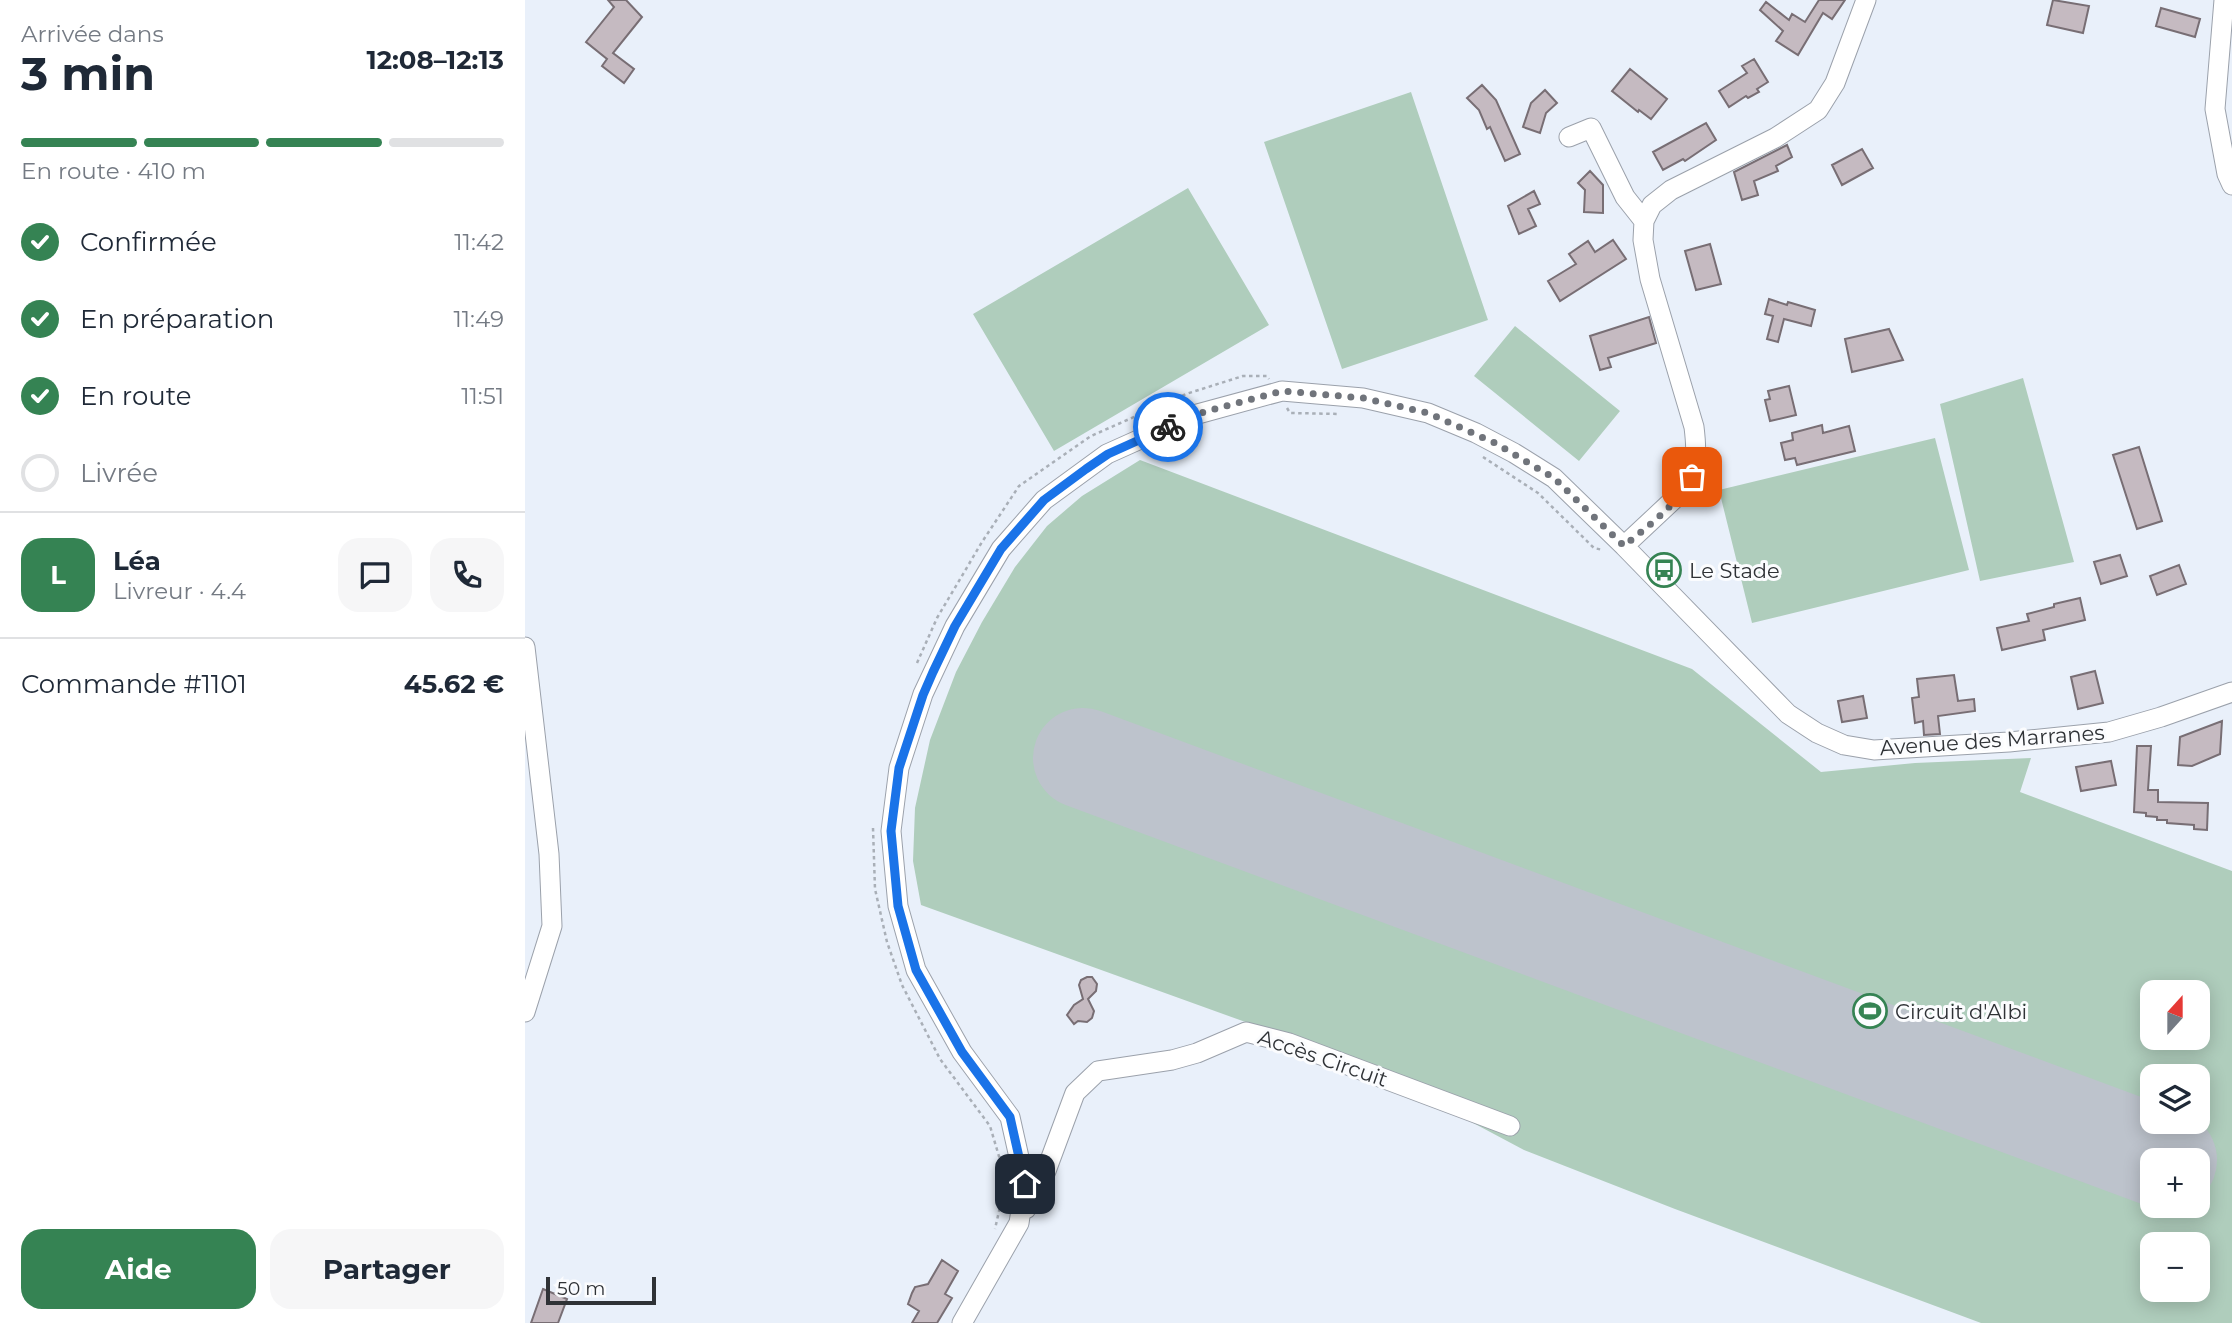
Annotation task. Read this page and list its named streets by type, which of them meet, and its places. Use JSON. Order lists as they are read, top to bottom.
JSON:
{
  "streets": {
    "street": ["Avenue des Marranes", "Accès Circuit"]
  },
  "crossings": [
    ["Avenue des Marranes", "Accès Circuit"]
  ],
  "places": {
    "bus stop": ["Le Stade"],
    "sports": ["Circuit d'Albi"]
  },
  "scale_bar": "50 m",
  "north": "top",
  "page": {
    "heading": ["3 min", "Arrivée dans", "12:08–12:13"],
    "panel": [
      "Léa",
      "Livreur · 4.4",
      "Commande #1101",
      "45.62 €"
    ],
    "bar": "En route · 410 m",
    "list": [
      ["Confirmée", "11:42"],
      ["En préparation", "11:49"],
      ["En route", "11:51"],
      "Livrée"
    ],
    "round": "L",
    "map_buttons": ["+", "−"],
    "buttons": ["Aide", "Partager"],
    "scale": "50 m"
  }
}
